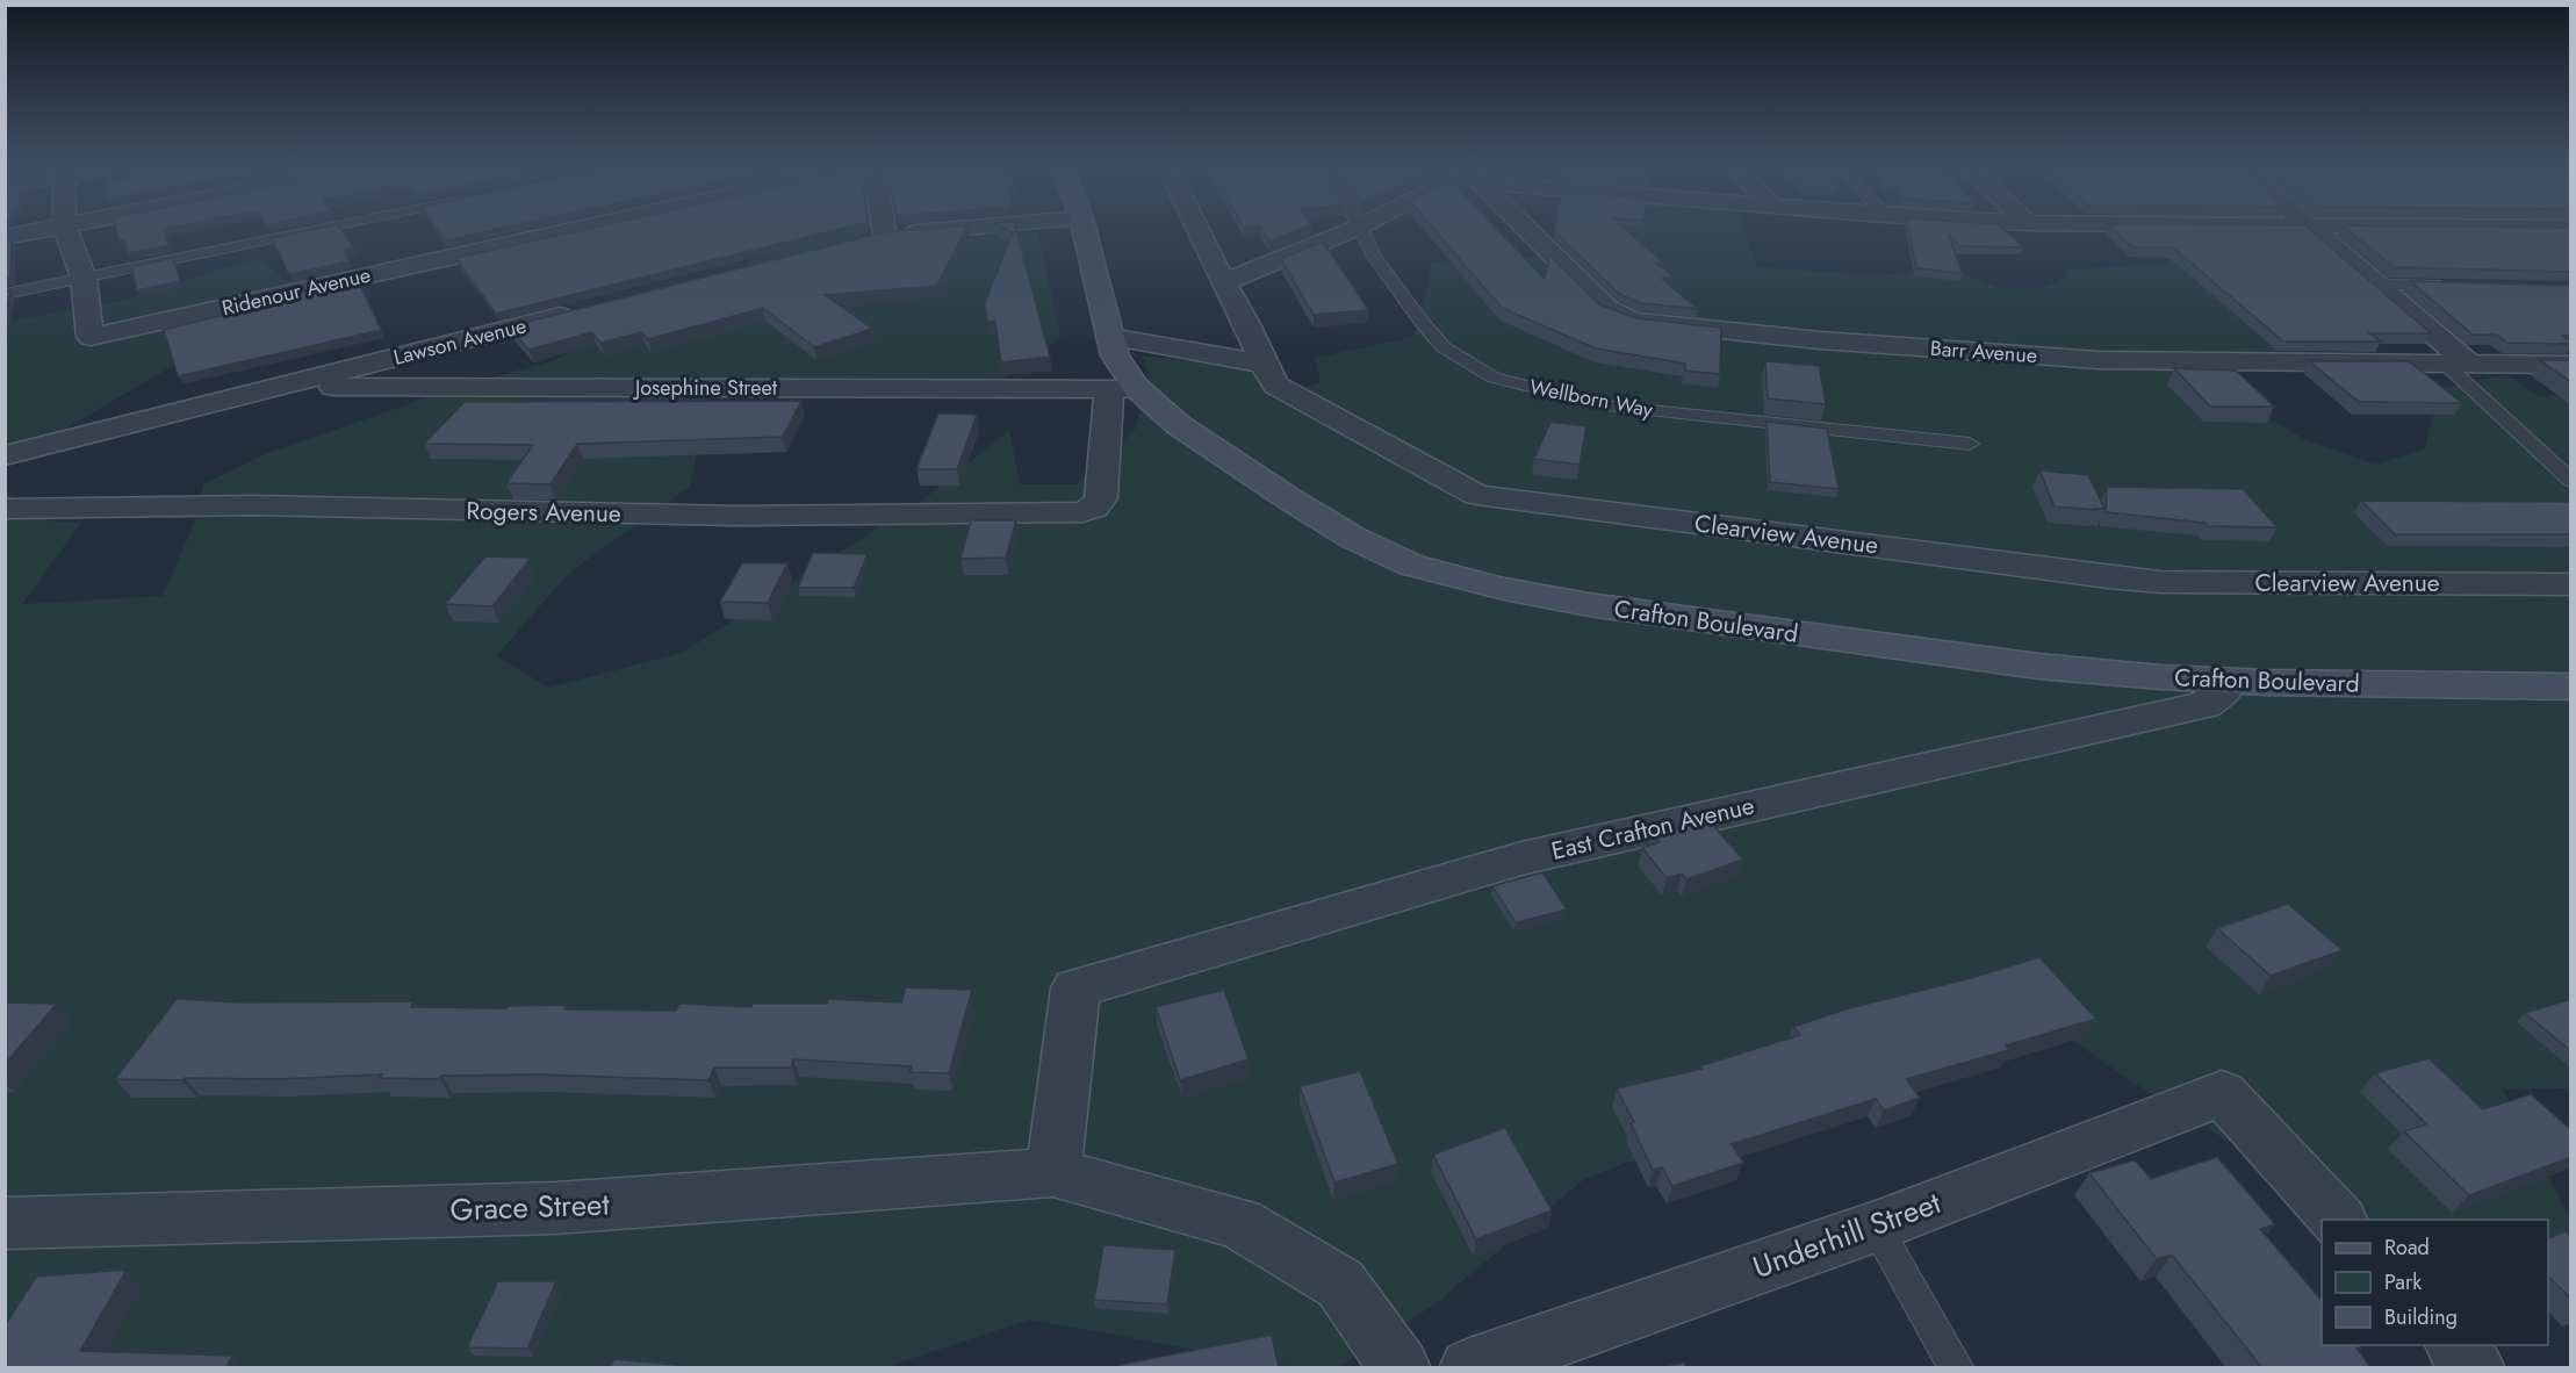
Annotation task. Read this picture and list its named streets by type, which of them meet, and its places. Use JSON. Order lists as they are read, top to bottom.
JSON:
{
  "streets": {
    "main road": ["Crafton Boulevard"],
    "street": [
      "Ridenour Avenue",
      "Lawson Avenue",
      "Barr Avenue",
      "Josephine Street",
      "Rogers Avenue",
      "Clearview Avenue",
      "East Crafton Avenue",
      "Grace Street",
      "Underhill Street"
    ],
    "lane": ["Wellborn Way"]
  },
  "crossings": [
    ["Lawson Avenue", "Josephine Street"],
    ["Josephine Street", "Rogers Avenue"],
    ["Josephine Street", "Crafton Boulevard"],
    ["Rogers Avenue", "Crafton Boulevard"],
    ["Crafton Boulevard", "East Crafton Avenue"],
    ["East Crafton Avenue", "Grace Street"]
  ],
  "legend": ["Road", "Park", "Building"]
}
